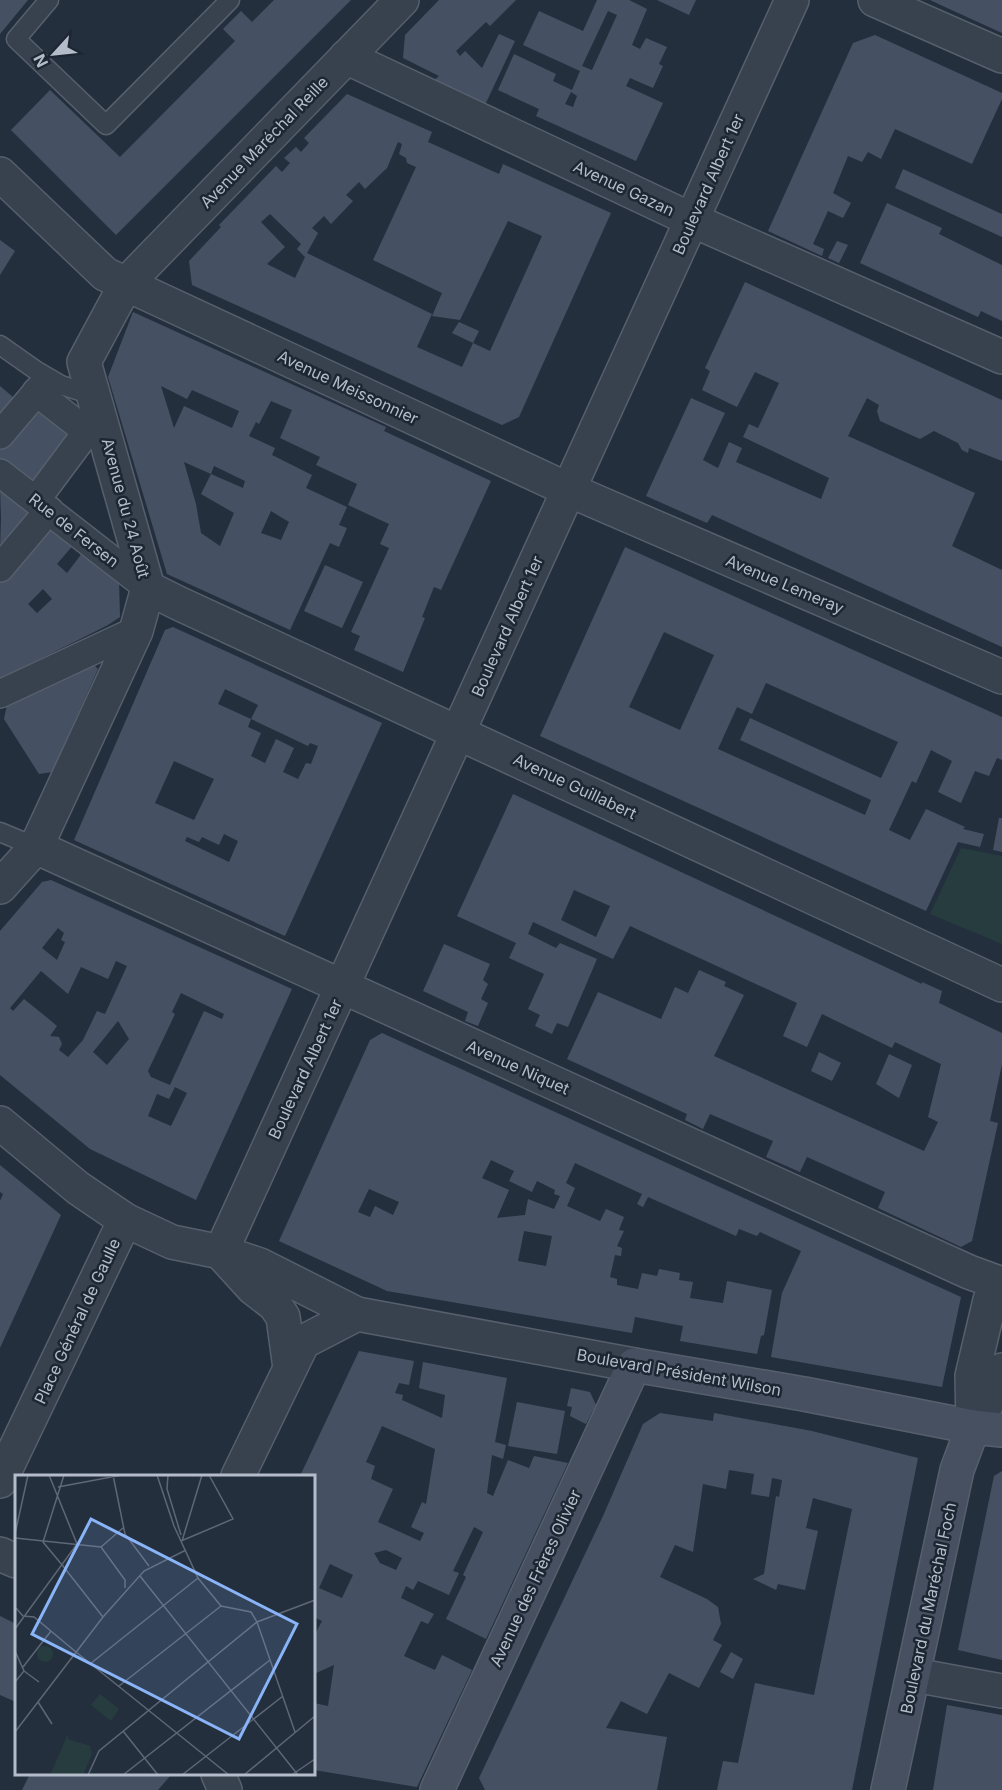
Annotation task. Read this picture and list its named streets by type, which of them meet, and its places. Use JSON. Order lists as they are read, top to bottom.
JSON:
{
  "streets": {
    "main road": ["Boulevard Président Wilson", "Avenue des Frères Olivier", "Boulevard du Maréchal Foch"],
    "street": [
      "Avenue Maréchal Reille",
      "Boulevard Albert 1er",
      "Avenue Gazan",
      "Avenue Meissonnier",
      "Avenue du 24 Août",
      "Rue de Fersen",
      "Avenue Lemeray",
      "Avenue Guillabert",
      "Avenue Niquet",
      "Place Général de Gaulle"
    ]
  },
  "crossings": [
    ["Avenue Maréchal Reille", "Avenue Gazan"],
    ["Avenue Maréchal Reille", "Avenue Meissonnier"],
    ["Avenue Maréchal Reille", "Avenue du 24 Août"],
    ["Boulevard Albert 1er", "Avenue Gazan"],
    ["Boulevard Albert 1er", "Avenue Meissonnier"],
    ["Boulevard Albert 1er", "Avenue Lemeray"],
    ["Boulevard Albert 1er", "Avenue Guillabert"],
    ["Boulevard Albert 1er", "Avenue Niquet"],
    ["Boulevard Albert 1er", "Place Général de Gaulle"],
    ["Avenue Meissonnier", "Avenue du 24 Août"],
    ["Avenue Meissonnier", "Avenue Lemeray"],
    ["Avenue du 24 Août", "Rue de Fersen"],
    ["Avenue du 24 Août", "Avenue Guillabert"],
    ["Avenue du 24 Août", "Avenue Niquet"],
    ["Rue de Fersen", "Avenue Guillabert"],
    ["Place Général de Gaulle", "Boulevard Président Wilson"],
    ["Boulevard Président Wilson", "Avenue des Frères Olivier"],
    ["Boulevard Président Wilson", "Boulevard du Maréchal Foch"]
  ],
  "north": "bottom left"
}
